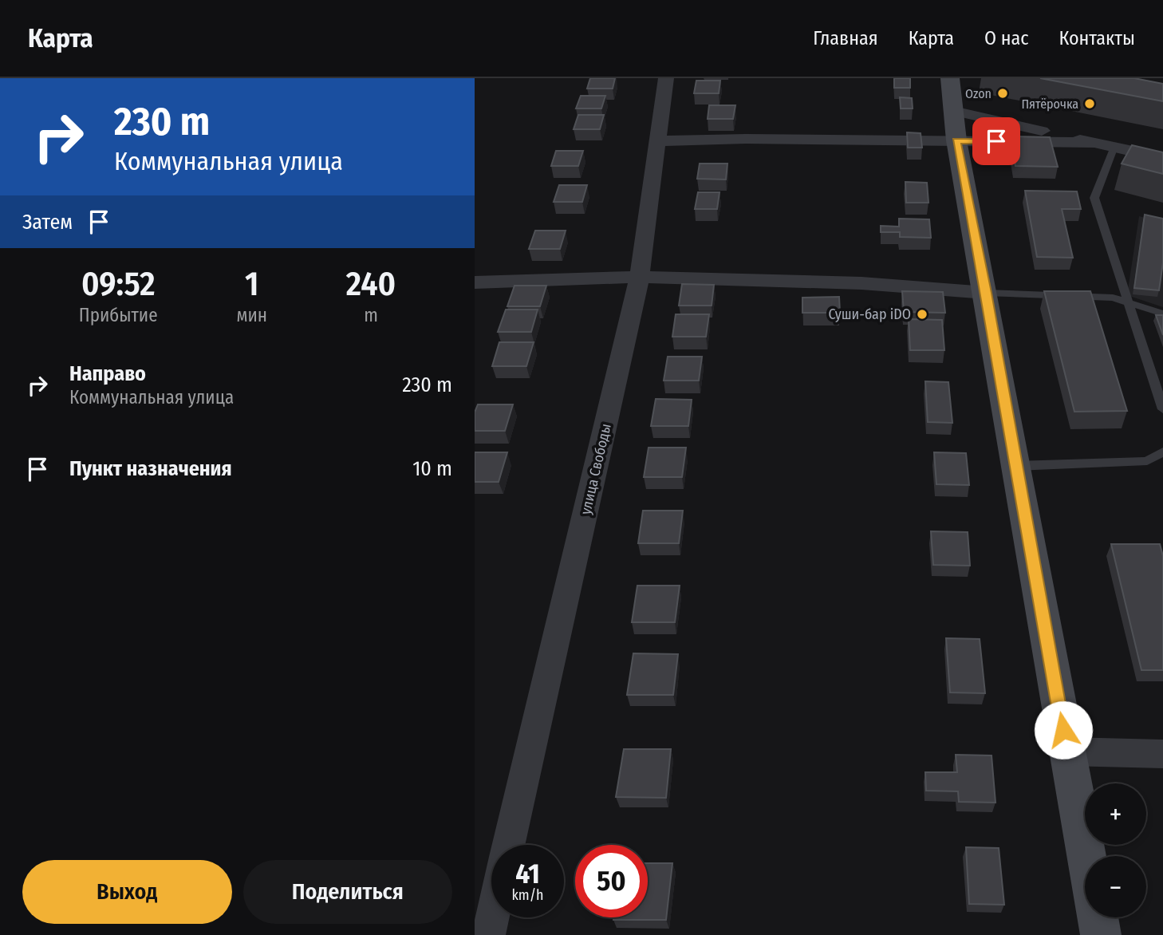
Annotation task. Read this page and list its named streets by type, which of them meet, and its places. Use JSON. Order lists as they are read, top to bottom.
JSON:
{
  "streets": {
    "street": ["улица Свободы"]
  },
  "places": ["Ozon", "Пятёрочка", "Суши-бар iDO"],
  "page": {
    "header": "Карта",
    "nav": [
      "Главная",
      "Карта",
      "О нас",
      "Контакты"
    ],
    "turn": ["230 m", "Коммунальная улица"],
    "then": "Затем",
    "eta": [
      "09:52",
      "Прибытие",
      "1",
      "мин",
      "240",
      "m"
    ],
    "list": [
      {
        "name": "Направо",
        "note": "Коммунальная улица",
        "value": "230 m"
      },
      {
        "name": "Пункт назначения",
        "value": "10 m"
      }
    ],
    "map_buttons": ["+", "−"],
    "speed": "41 km/h",
    "limit": "50",
    "buttons": ["Выход", "Поделиться"]
  }
}
